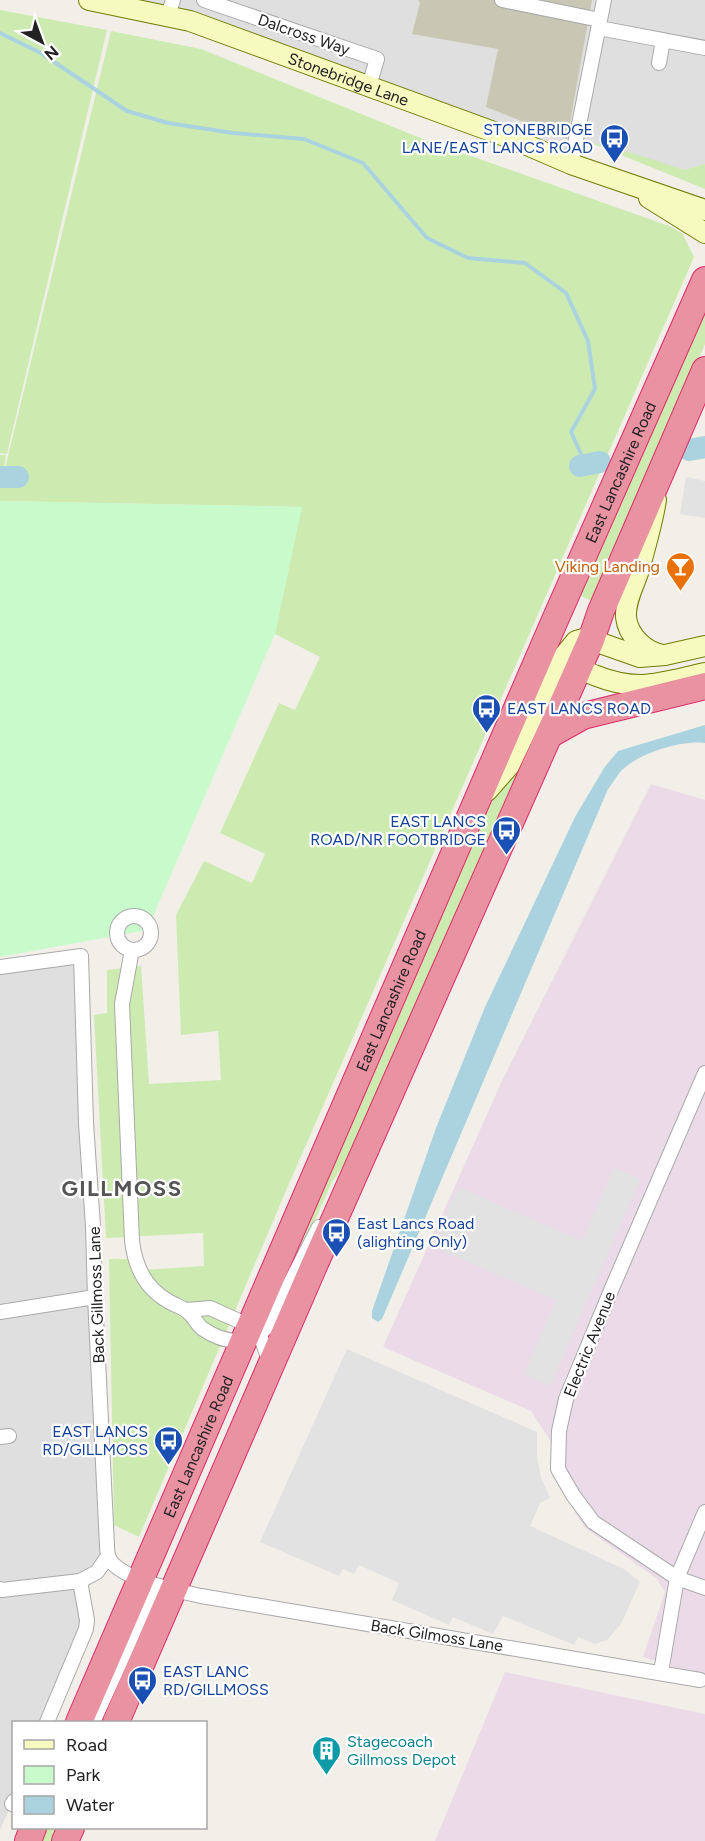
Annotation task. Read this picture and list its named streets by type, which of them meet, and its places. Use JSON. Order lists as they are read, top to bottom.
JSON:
{
  "streets": {
    "highway": ["East Lancashire Road"],
    "street": [
      "Dalcross Way",
      "Stonebridge Lane",
      "Back Gillmoss Lane",
      "Electric Avenue",
      "Back Gilmoss Lane"
    ]
  },
  "crossings": [
    ["Dalcross Way", "Stonebridge Lane"],
    ["East Lancashire Road", "Back Gilmoss Lane"]
  ],
  "districts": ["GILLMOSS"],
  "places": {
    "bus stop": [
      "STONEBRIDGE LANE/EAST LANCS ROAD",
      "EAST LANCS ROAD",
      "EAST LANCS ROAD/NR FOOTBRIDGE",
      "East Lancs Road (alighting Only)",
      "EAST LANCS RD/GILLMOSS",
      "EAST LANC RD/GILLMOSS"
    ],
    "bar": ["Viking Landing"],
    "building": ["Stagecoach Gillmoss Depot"]
  },
  "legend": ["Road", "Park", "Water"],
  "north": "bottom right"
}
